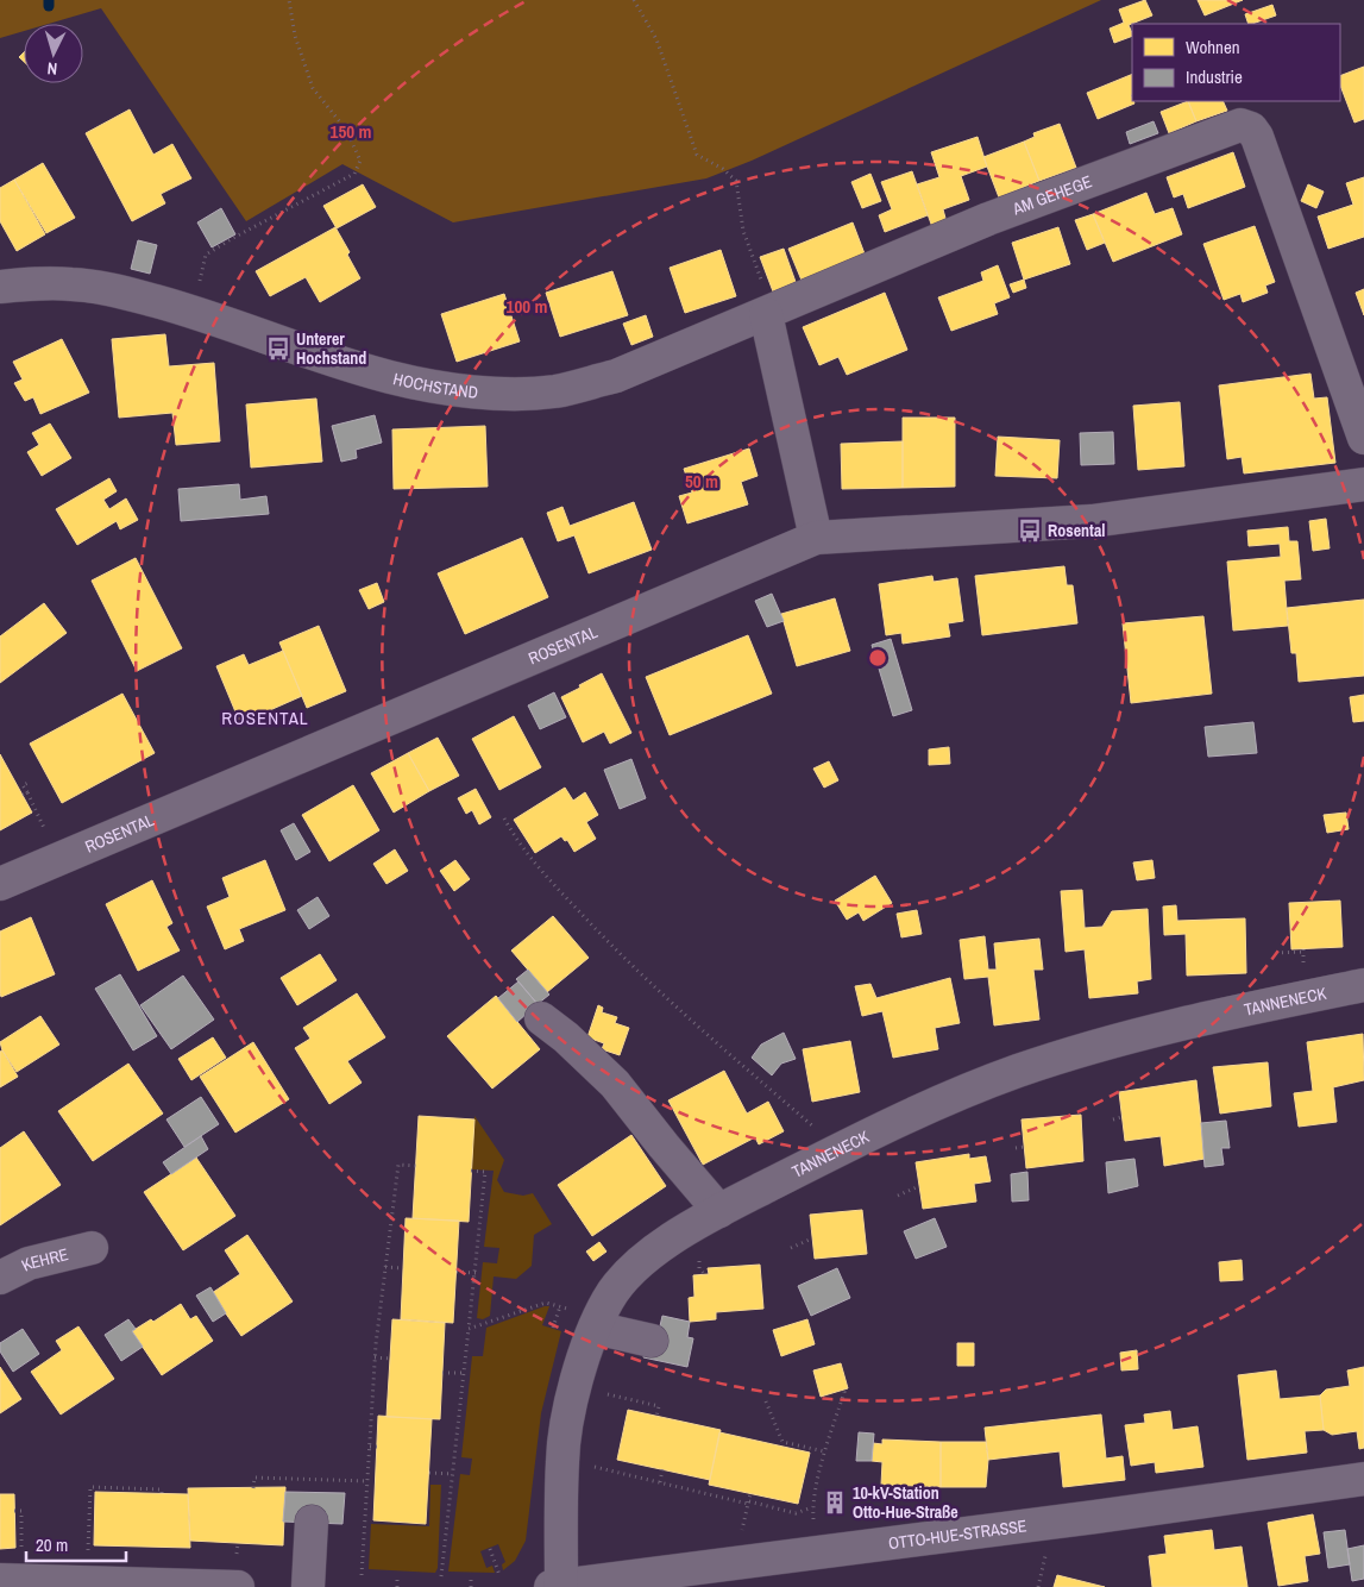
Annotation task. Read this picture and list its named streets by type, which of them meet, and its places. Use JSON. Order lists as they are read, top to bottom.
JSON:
{
  "streets": {
    "street": [
      "AM GEHEGE",
      "HOCHSTAND",
      "ROSENTAL",
      "TANNENECK",
      "KEHRE",
      "OTTO-HUE-STRASSE"
    ]
  },
  "crossings": [
    ["AM GEHEGE", "HOCHSTAND"],
    ["TANNENECK", "OTTO-HUE-STRASSE"]
  ],
  "districts": ["ROSENTAL"],
  "places": {
    "bus stop": ["Unterer Hochstand", "Rosental"],
    "building": ["10-kV-Station Otto-Hue-Straße"]
  },
  "legend": ["Wohnen", "Industrie"],
  "scale_bar": "20 m",
  "north": "bottom",
  "rings": ["150 m", "100 m", "50 m"]
}
